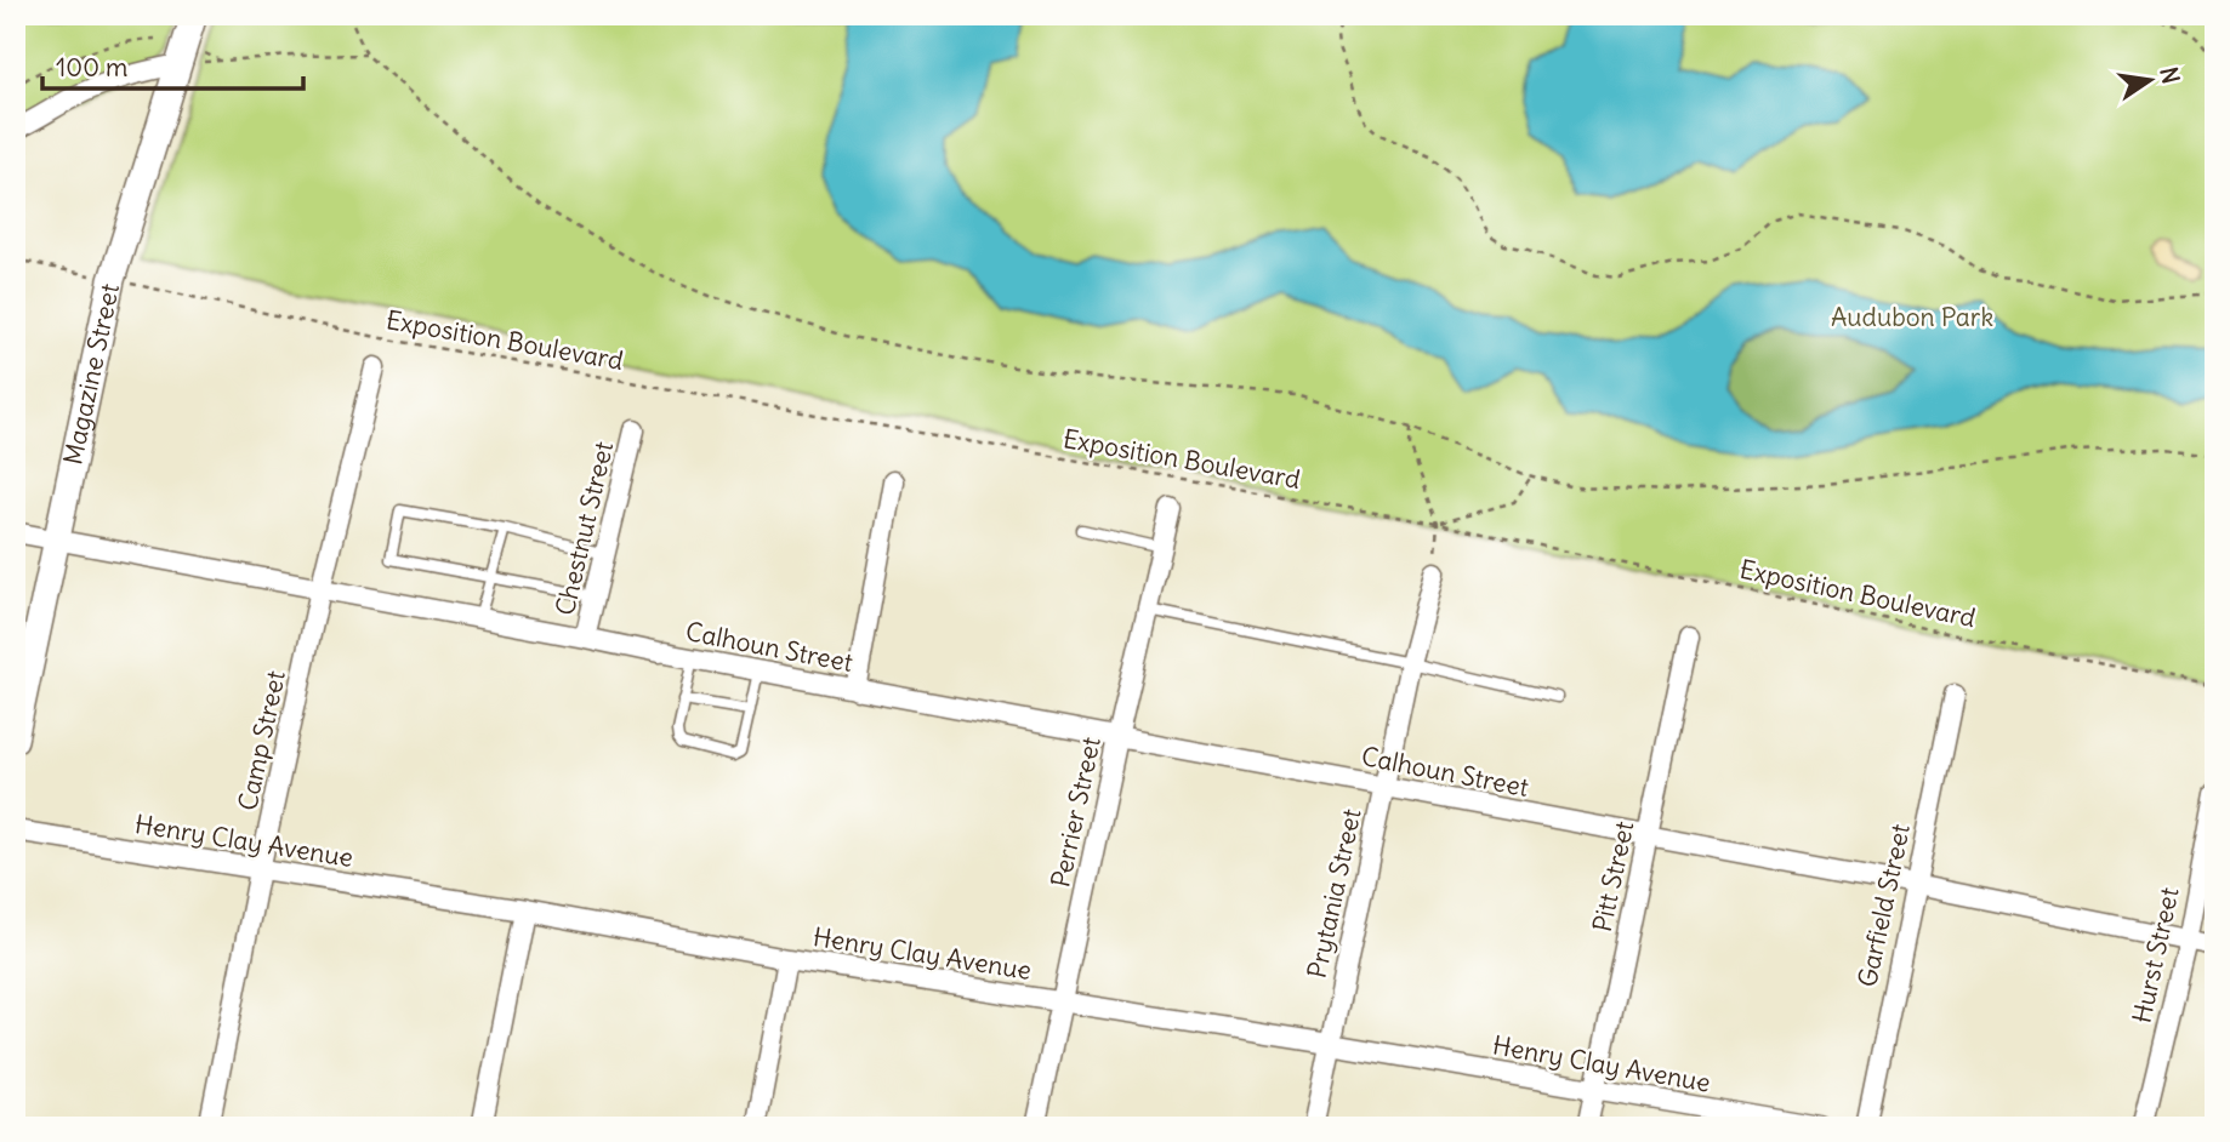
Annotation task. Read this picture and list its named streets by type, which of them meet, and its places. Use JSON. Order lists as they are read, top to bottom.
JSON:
{
  "streets": {
    "street": [
      "Magazine Street",
      "Chestnut Street",
      "Calhoun Street",
      "Camp Street",
      "Perrier Street",
      "Henry Clay Avenue",
      "Pitt Street",
      "Prytania Street",
      "Garfield Street",
      "Hurst Street"
    ],
    "path": ["Exposition Boulevard"]
  },
  "crossings": [
    ["Magazine Street", "Calhoun Street"],
    ["Chestnut Street", "Calhoun Street"],
    ["Calhoun Street", "Camp Street"],
    ["Calhoun Street", "Perrier Street"],
    ["Calhoun Street", "Pitt Street"],
    ["Calhoun Street", "Prytania Street"],
    ["Calhoun Street", "Garfield Street"],
    ["Calhoun Street", "Hurst Street"],
    ["Camp Street", "Henry Clay Avenue"],
    ["Perrier Street", "Henry Clay Avenue"],
    ["Henry Clay Avenue", "Pitt Street"],
    ["Henry Clay Avenue", "Prytania Street"]
  ],
  "parks": ["Audubon Park"],
  "scale_bar": "100 m",
  "north": "right"
}
